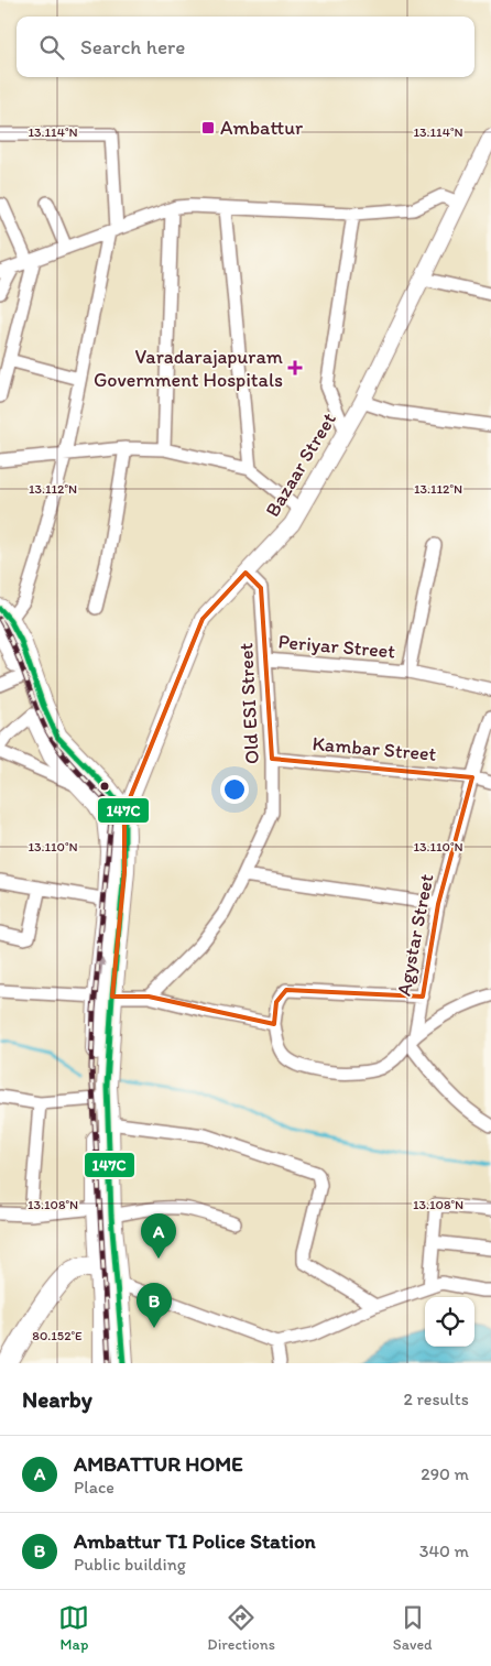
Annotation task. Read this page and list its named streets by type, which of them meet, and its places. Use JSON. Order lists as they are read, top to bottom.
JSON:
{
  "streets": {
    "street": [
      "Bazaar Street",
      "Periyar Street",
      "Old ESI Street",
      "Kambar Street",
      "Agystar Street"
    ]
  },
  "crossings": [
    ["Bazaar Street", "Old ESI Street"],
    ["Periyar Street", "Old ESI Street"],
    ["Old ESI Street", "Kambar Street"],
    ["Kambar Street", "Agystar Street"]
  ],
  "places": {
    "transit": ["Ambattur"],
    "health": ["Varadarajapuram Government Hospitals"]
  },
  "lines": ["transit line 147C"],
  "page": {
    "search": "Search here",
    "pins": ["A", "B"],
    "heading": ["Nearby", "2 results"],
    "list": [
      {
        "mark": "A",
        "name": "AMBATTUR HOME",
        "note": "Place",
        "value": "290 m"
      },
      {
        "mark": "B",
        "name": "Ambattur T1 Police Station",
        "note": "Public building",
        "value": "340 m"
      }
    ],
    "nav": ["Map", "Directions", "Saved"]
  },
  "coordinates": [
    "13.114°N",
    "13.112°N",
    "13.110°N",
    "13.108°N",
    "80.152°E"
  ]
}
